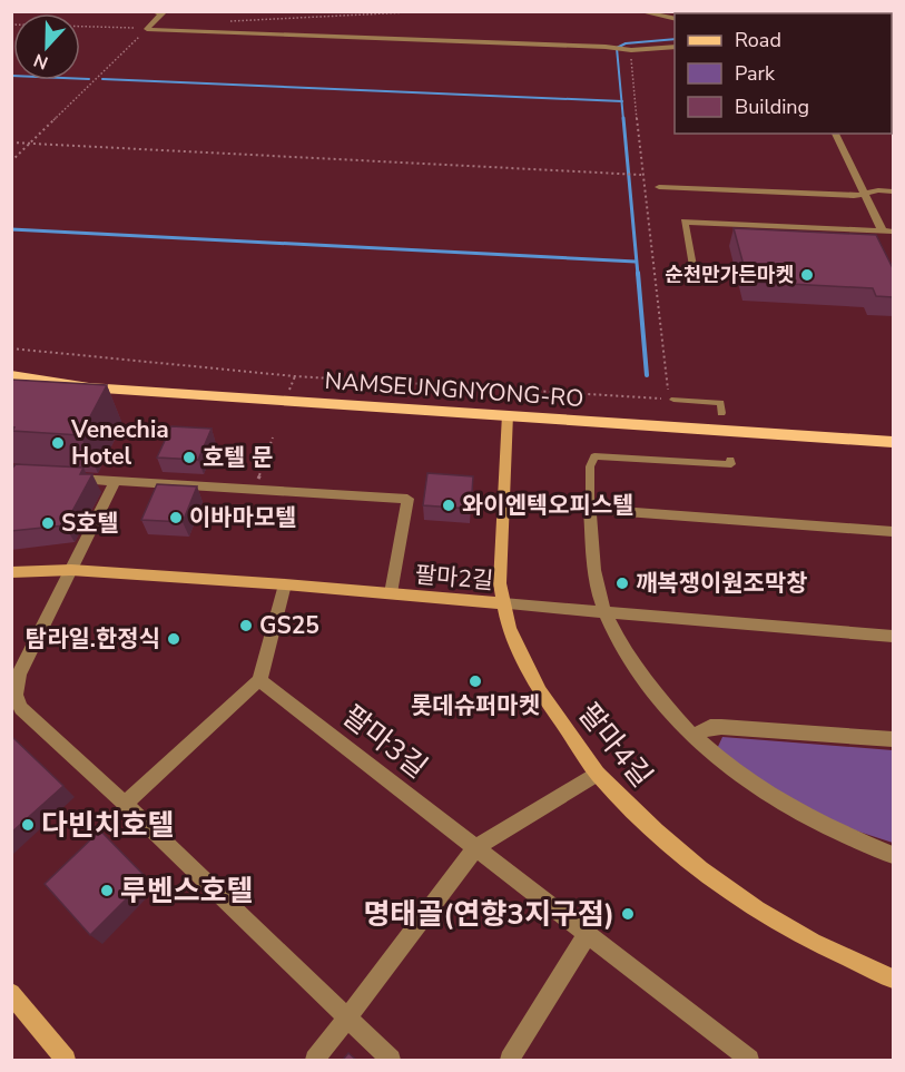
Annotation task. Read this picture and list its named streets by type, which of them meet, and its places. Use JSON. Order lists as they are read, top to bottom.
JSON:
{
  "streets": {
    "main road": ["NAMSEUNGNYONG-RO"],
    "street": ["팔마2길", "팔마3길", "팔마4길"]
  },
  "crossings": [
    ["NAMSEUNGNYONG-RO", "팔마4길"],
    ["팔마2길", "팔마4길"]
  ],
  "places": [
    "순천만가든마켓",
    "Venechia Hotel",
    "호텔 문",
    "와이엔텍오피스텔",
    "이바마모텔",
    "S호텔",
    "깨복쟁이원조막창",
    "GS25",
    "탐라일.한정식",
    "롯데슈퍼마켓",
    "다빈치호텔",
    "루벤스호텔",
    "명태골(연향3지구점)"
  ],
  "legend": ["Road", "Park", "Building"],
  "north": "bottom"
}
